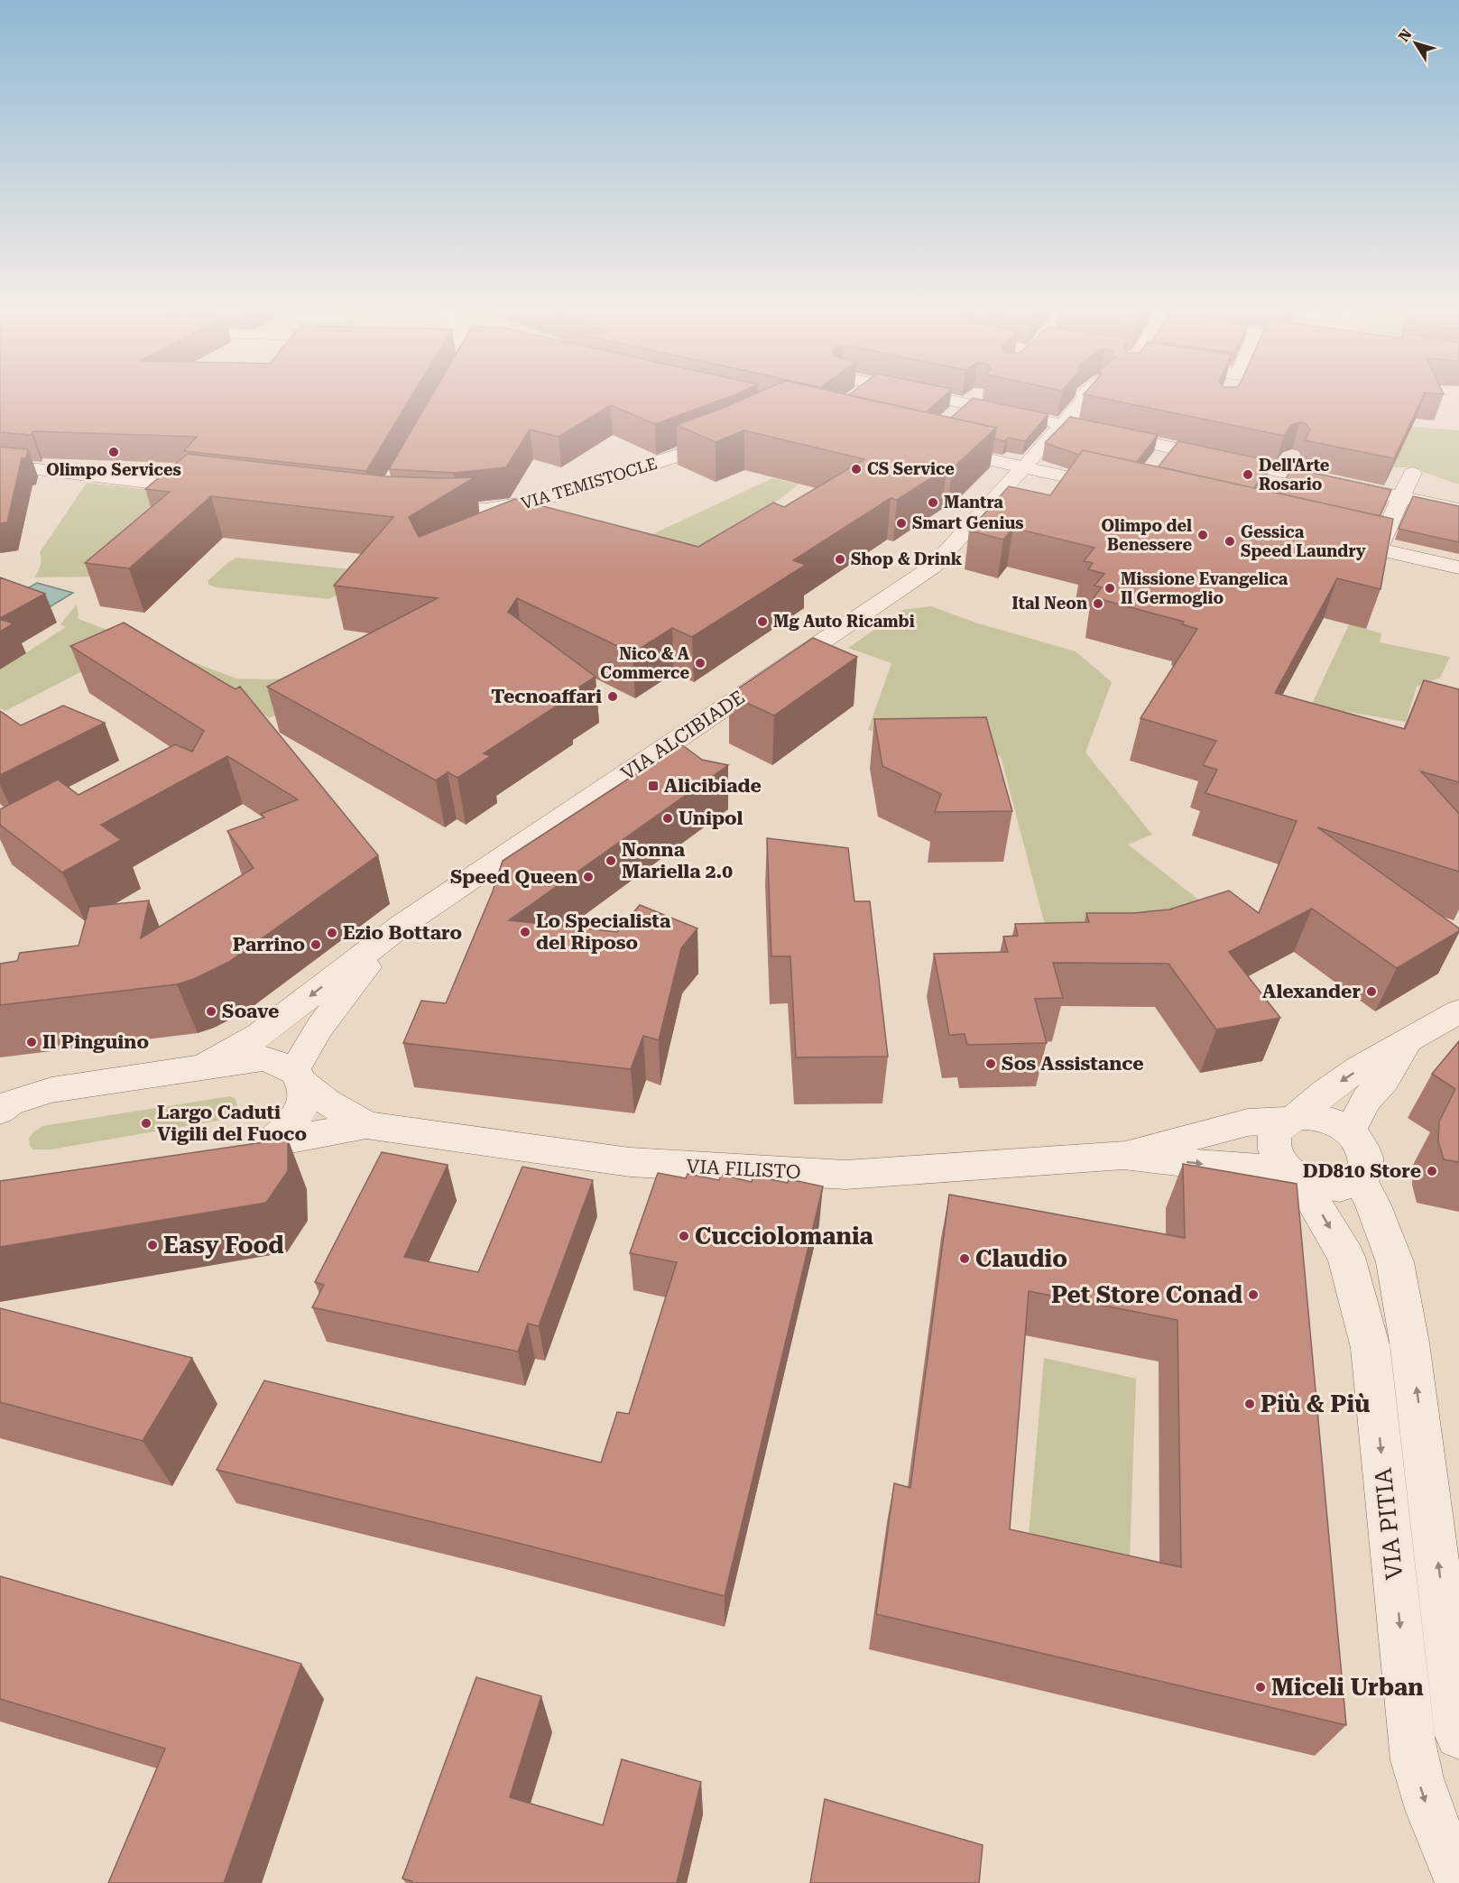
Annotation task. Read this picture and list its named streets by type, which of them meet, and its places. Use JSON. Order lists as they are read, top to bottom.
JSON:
{
  "streets": {
    "street": [
      "VIA TEMISTOCLE",
      "VIA ALCIBIADE",
      "VIA FILISTO",
      "VIA PITIA"
    ]
  },
  "places": {
    "other": [
      "Olimpo Services",
      "CS Service",
      "Dell'Arte Rosario",
      "Mantra",
      "Smart Genius",
      "Olimpo del Benessere",
      "Gessica Speed Laundry",
      "Shop & Drink",
      "Missione Evangelica Il Germoglio",
      "Ital Neon",
      "Mg Auto Ricambi",
      "Nico & A Commerce",
      "Tecnoaffari",
      "Unipol",
      "Nonna Mariella 2.0",
      "Speed Queen",
      "Lo Specialista del Riposo",
      "Ezio Bottaro",
      "Parrino",
      "Alexander",
      "Soave",
      "Il Pinguino",
      "Sos Assistance",
      "Largo Caduti Vigili del Fuoco",
      "DD810 Store",
      "Cucciolomania",
      "Easy Food",
      "Claudio",
      "Pet Store Conad",
      "Più & Più",
      "Miceli Urban"
    ],
    "transit": ["Alicibiade"]
  },
  "north": "top left"
}
